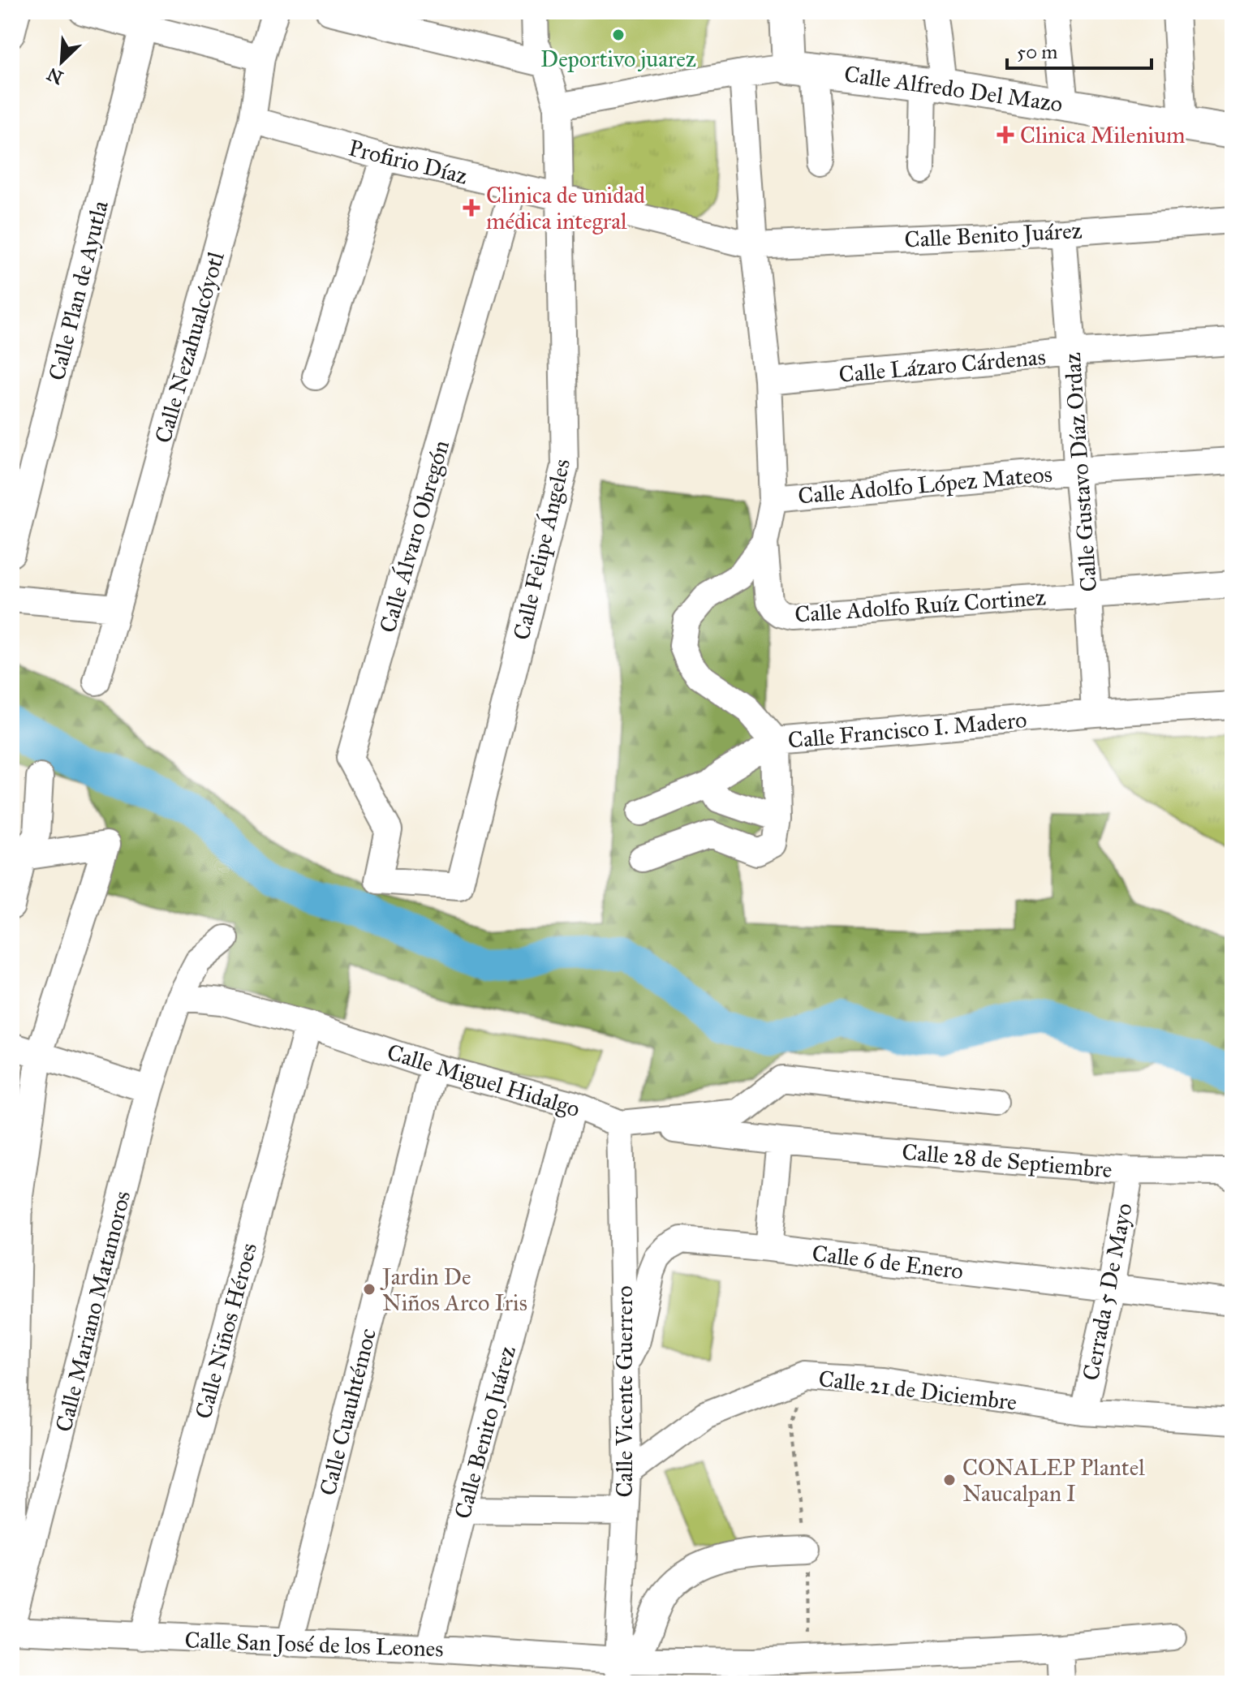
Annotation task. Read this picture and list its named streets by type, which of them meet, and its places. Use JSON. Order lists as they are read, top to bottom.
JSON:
{
  "streets": {
    "main road": ["Calle Alfredo Del Mazo"],
    "street": [
      "Profirio Díaz",
      "Calle Benito Juárez",
      "Calle Plan de Ayutla",
      "Calle Nezahualcóyotl",
      "Calle Lázaro Cárdenas",
      "Calle Gustavo Díaz Ordaz",
      "Calle Adolfo López Mateos",
      "Calle Álvaro Obregón",
      "Calle Felipe Ángeles",
      "Calle Adolfo Ruíz Cortinez",
      "Calle Francisco I. Madero",
      "Calle Miguel Hidalgo",
      "Calle 28 de Septiembre",
      "Calle 6 de Enero",
      "Cerrada 5 De Mayo",
      "Calle Mariano Matamoros",
      "Calle Niños Héroes",
      "Calle 21 de Diciembre",
      "Calle Vicente Guerrero",
      "Calle Cuauhtémoc",
      "Calle San José de los Leones"
    ]
  },
  "crossings": [
    ["Profirio Díaz", "Calle Benito Juárez"],
    ["Profirio Díaz", "Calle Nezahualcóyotl"],
    ["Profirio Díaz", "Calle Álvaro Obregón"],
    ["Profirio Díaz", "Calle Felipe Ángeles"],
    ["Calle Benito Juárez", "Calle Gustavo Díaz Ordaz"],
    ["Calle Benito Juárez", "Calle Miguel Hidalgo"],
    ["Calle Benito Juárez", "Calle San José de los Leones"],
    ["Calle Lázaro Cárdenas", "Calle Gustavo Díaz Ordaz"],
    ["Calle Gustavo Díaz Ordaz", "Calle Adolfo López Mateos"],
    ["Calle Gustavo Díaz Ordaz", "Calle Adolfo Ruíz Cortinez"],
    ["Calle Gustavo Díaz Ordaz", "Calle Francisco I. Madero"],
    ["Calle Álvaro Obregón", "Calle Felipe Ángeles"],
    ["Calle Adolfo Ruíz Cortinez", "Calle Francisco I. Madero"],
    ["Calle Miguel Hidalgo", "Calle 28 de Septiembre"],
    ["Calle Miguel Hidalgo", "Calle Mariano Matamoros"],
    ["Calle Miguel Hidalgo", "Calle Niños Héroes"],
    ["Calle Miguel Hidalgo", "Calle Vicente Guerrero"],
    ["Calle Miguel Hidalgo", "Calle Cuauhtémoc"],
    ["Calle 28 de Septiembre", "Cerrada 5 De Mayo"],
    ["Calle 28 de Septiembre", "Calle Vicente Guerrero"],
    ["Calle 6 de Enero", "Cerrada 5 De Mayo"],
    ["Calle 6 de Enero", "Calle Vicente Guerrero"],
    ["Cerrada 5 De Mayo", "Calle 21 de Diciembre"],
    ["Calle Mariano Matamoros", "Calle San José de los Leones"],
    ["Calle Niños Héroes", "Calle San José de los Leones"],
    ["Calle 21 de Diciembre", "Calle Vicente Guerrero"],
    ["Calle Vicente Guerrero", "Calle San José de los Leones"],
    ["Calle Cuauhtémoc", "Calle San José de los Leones"]
  ],
  "places": {
    "other": ["Deportivo juarez", "Jardin De Niños Arco Iris", "CONALEP Plantel Naucalpan I"],
    "health": ["Clinica Milenium", "Clinica de unidad médica integral"]
  },
  "scale_bar": "50 m",
  "north": "bottom left"
}
